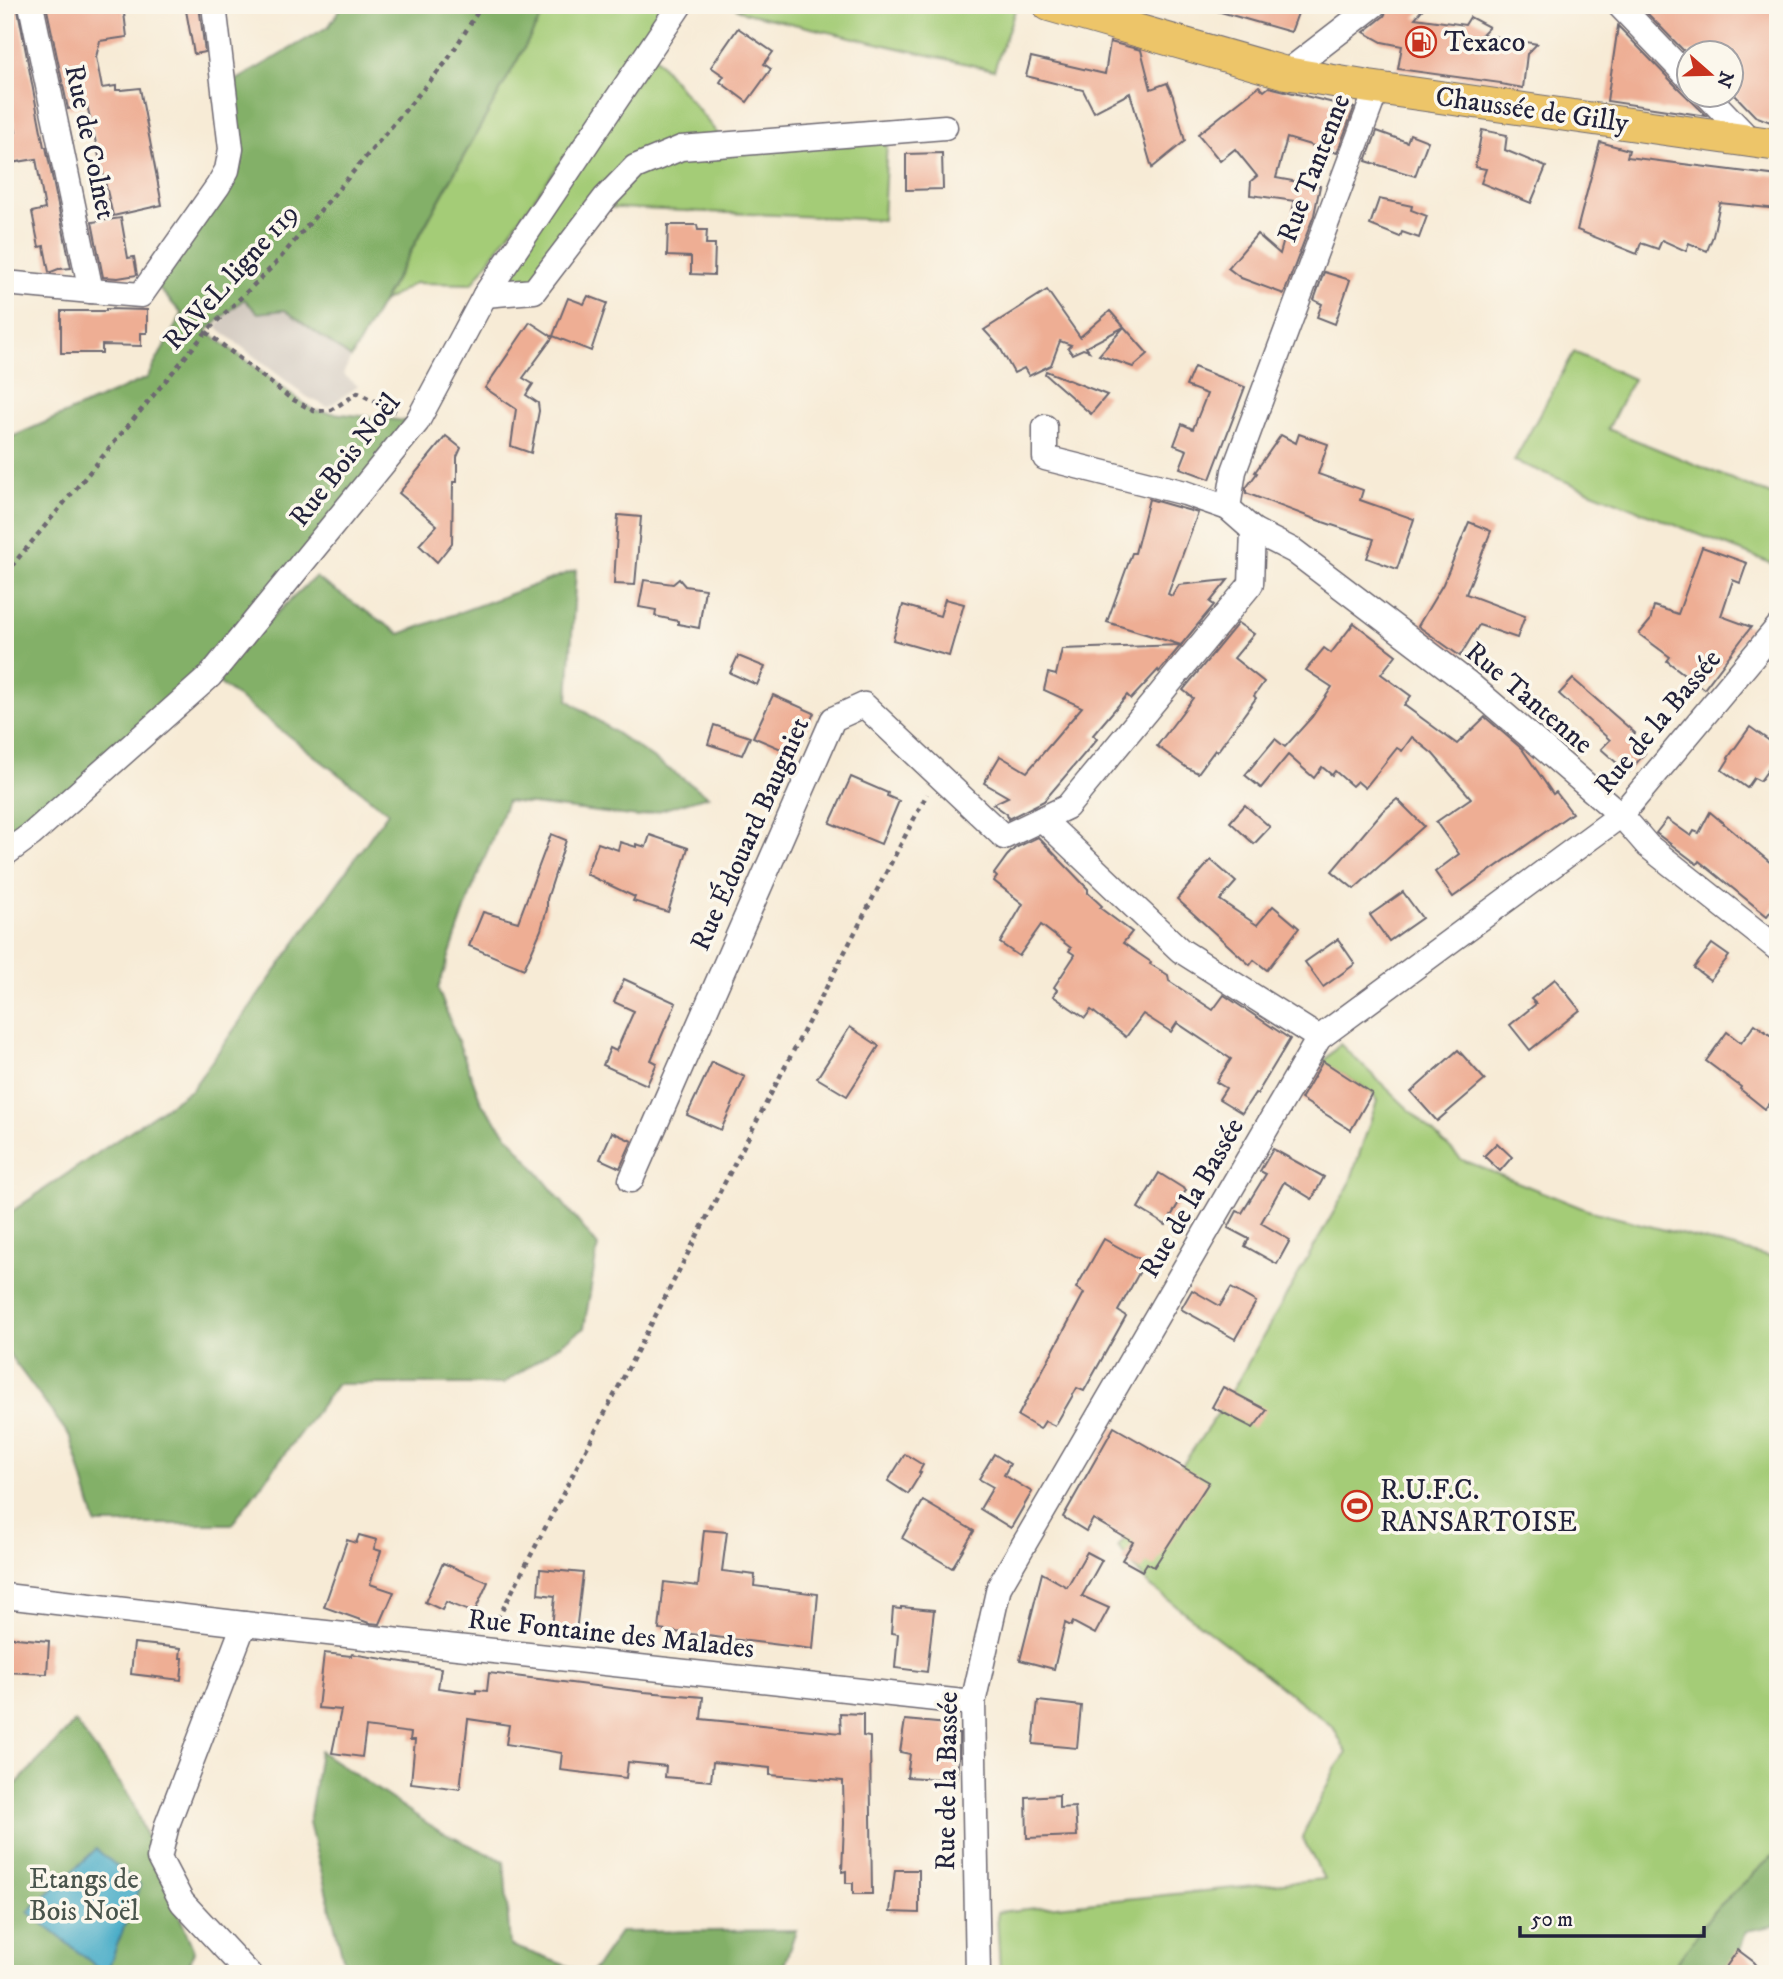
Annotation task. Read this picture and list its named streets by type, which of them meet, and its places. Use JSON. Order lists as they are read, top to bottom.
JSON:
{
  "streets": {
    "main road": ["Chaussée de Gilly"],
    "street": [
      "Rue de Colnet",
      "Rue Tantenne",
      "Rue Bois Noël",
      "Rue de la Bassée",
      "Rue Édouard Baugniet",
      "Rue Fontaine des Malades"
    ],
    "path": ["RAVeL ligne 119"]
  },
  "crossings": [
    ["Chaussée de Gilly", "Rue Tantenne"],
    ["Rue Tantenne", "Rue de la Bassée"],
    ["Rue Tantenne", "Rue Édouard Baugniet"],
    ["Rue de la Bassée", "Rue Fontaine des Malades"]
  ],
  "parks": ["Etangs de Bois Noël"],
  "places": {
    "fuel station": ["Texaco"],
    "sports": ["R.U.F.C. RANSARTOISE"]
  },
  "scale_bar": "50 m",
  "north": "right"
}
